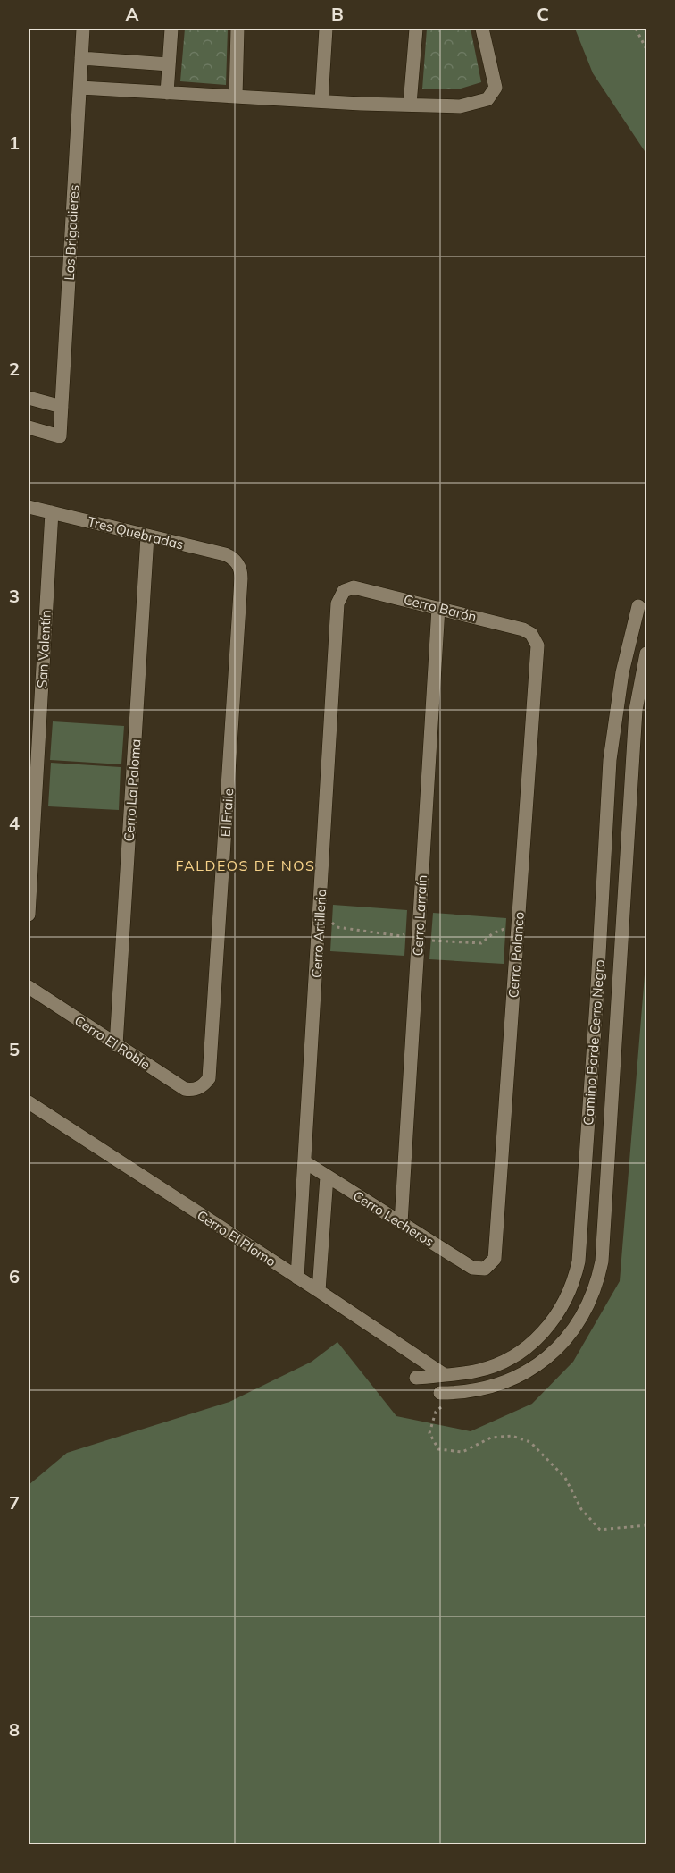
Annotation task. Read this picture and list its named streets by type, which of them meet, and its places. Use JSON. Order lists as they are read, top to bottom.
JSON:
{
  "streets": {
    "street": [
      "Los Brigadieres",
      "Tres Quebradas",
      "Cerro Barón",
      "San Valentín",
      "Cerro La Paloma",
      "El Fraile",
      "Cerro Larraín",
      "Cerro Artilleria",
      "Cerro Polanco",
      "Cerro El Roble",
      "Camino Borde Cerro Negro",
      "Cerro Lecheros",
      "Cerro El Plomo"
    ]
  },
  "crossings": [
    ["Tres Quebradas", "San Valentín"],
    ["Tres Quebradas", "Cerro La Paloma"],
    ["Tres Quebradas", "El Fraile"],
    ["Cerro Barón", "Cerro Larraín"],
    ["Cerro Barón", "Cerro Artilleria"],
    ["Cerro Barón", "Cerro Polanco"],
    ["Cerro La Paloma", "Cerro El Roble"],
    ["El Fraile", "Cerro El Roble"],
    ["Cerro Larraín", "Cerro Lecheros"],
    ["Cerro Artilleria", "Cerro Lecheros"],
    ["Cerro Artilleria", "Cerro El Plomo"],
    ["Cerro Polanco", "Cerro Lecheros"],
    ["Camino Borde Cerro Negro", "Cerro El Plomo"]
  ],
  "districts": ["FALDEOS DE NOS"],
  "grid": {
    "columns": ["A", "B", "C"],
    "rows": [
      "1",
      "2",
      "3",
      "4",
      "5",
      "6",
      "7",
      "8"
    ]
  }
}
